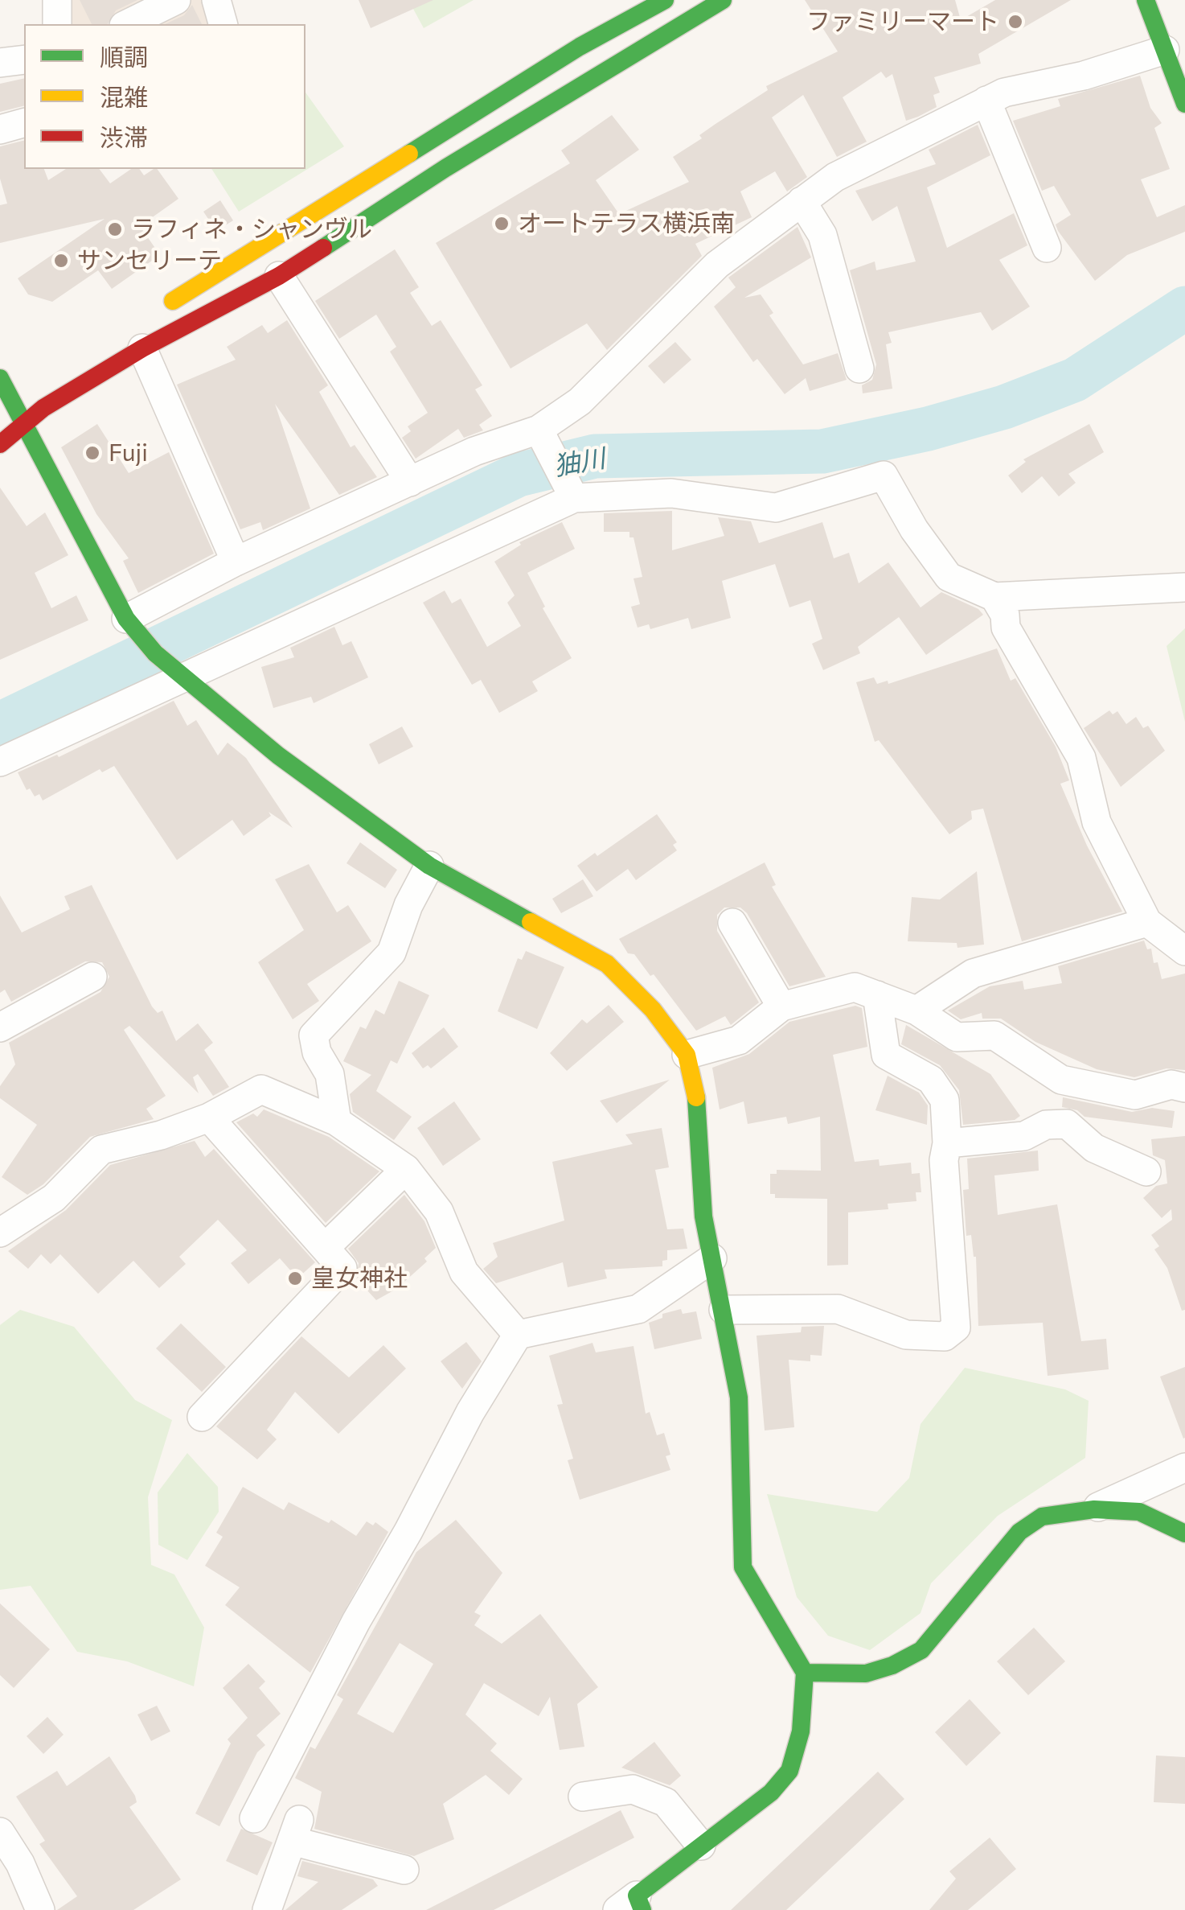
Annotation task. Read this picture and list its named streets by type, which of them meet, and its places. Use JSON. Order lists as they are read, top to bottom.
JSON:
{
  "water": ["㹨川"],
  "places": [
    "ファミリーマート",
    "オートテラス横浜南",
    "ラフィネ・シャンヴル",
    "サンセリーテ",
    "Fuji",
    "皇女神社"
  ],
  "legend": ["順調", "混雑", "渋滞"]
}
